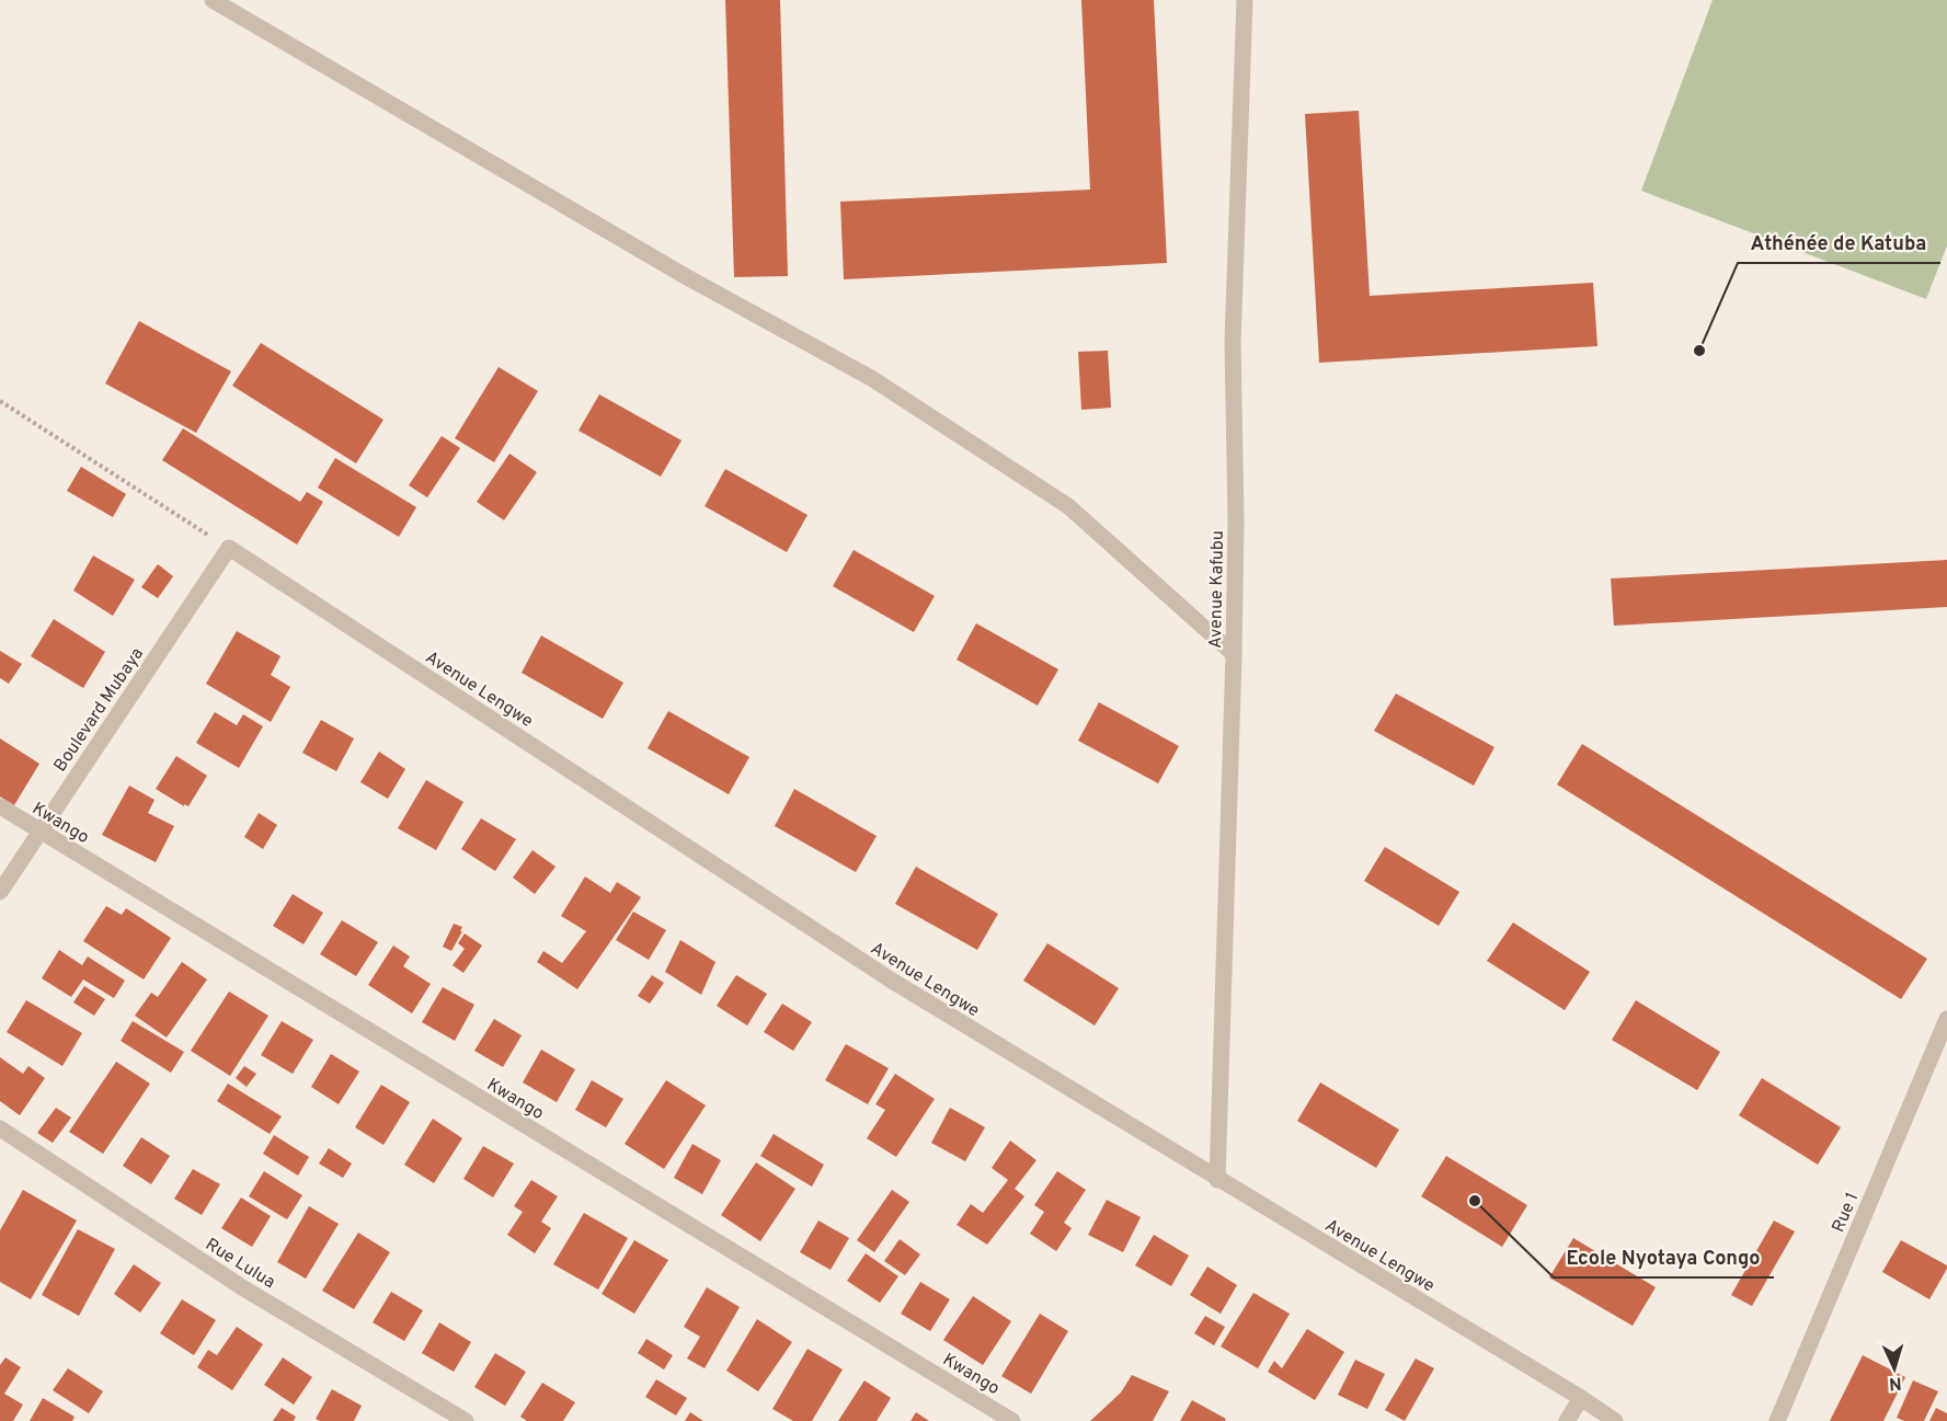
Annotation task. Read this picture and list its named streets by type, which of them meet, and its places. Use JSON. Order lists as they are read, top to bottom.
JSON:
{
  "streets": {
    "street": [
      "Avenue Kafubu",
      "Avenue Lengwe",
      "Boulevard Mubaya",
      "Kwango",
      "Rue 1",
      "Rue Lulua"
    ]
  },
  "crossings": [
    ["Avenue Kafubu", "Avenue Lengwe"],
    ["Avenue Lengwe", "Boulevard Mubaya"],
    ["Boulevard Mubaya", "Kwango"]
  ],
  "places": ["Athénée de Katuba", "Ecole Nyotaya Congo"],
  "north": "bottom"
}
